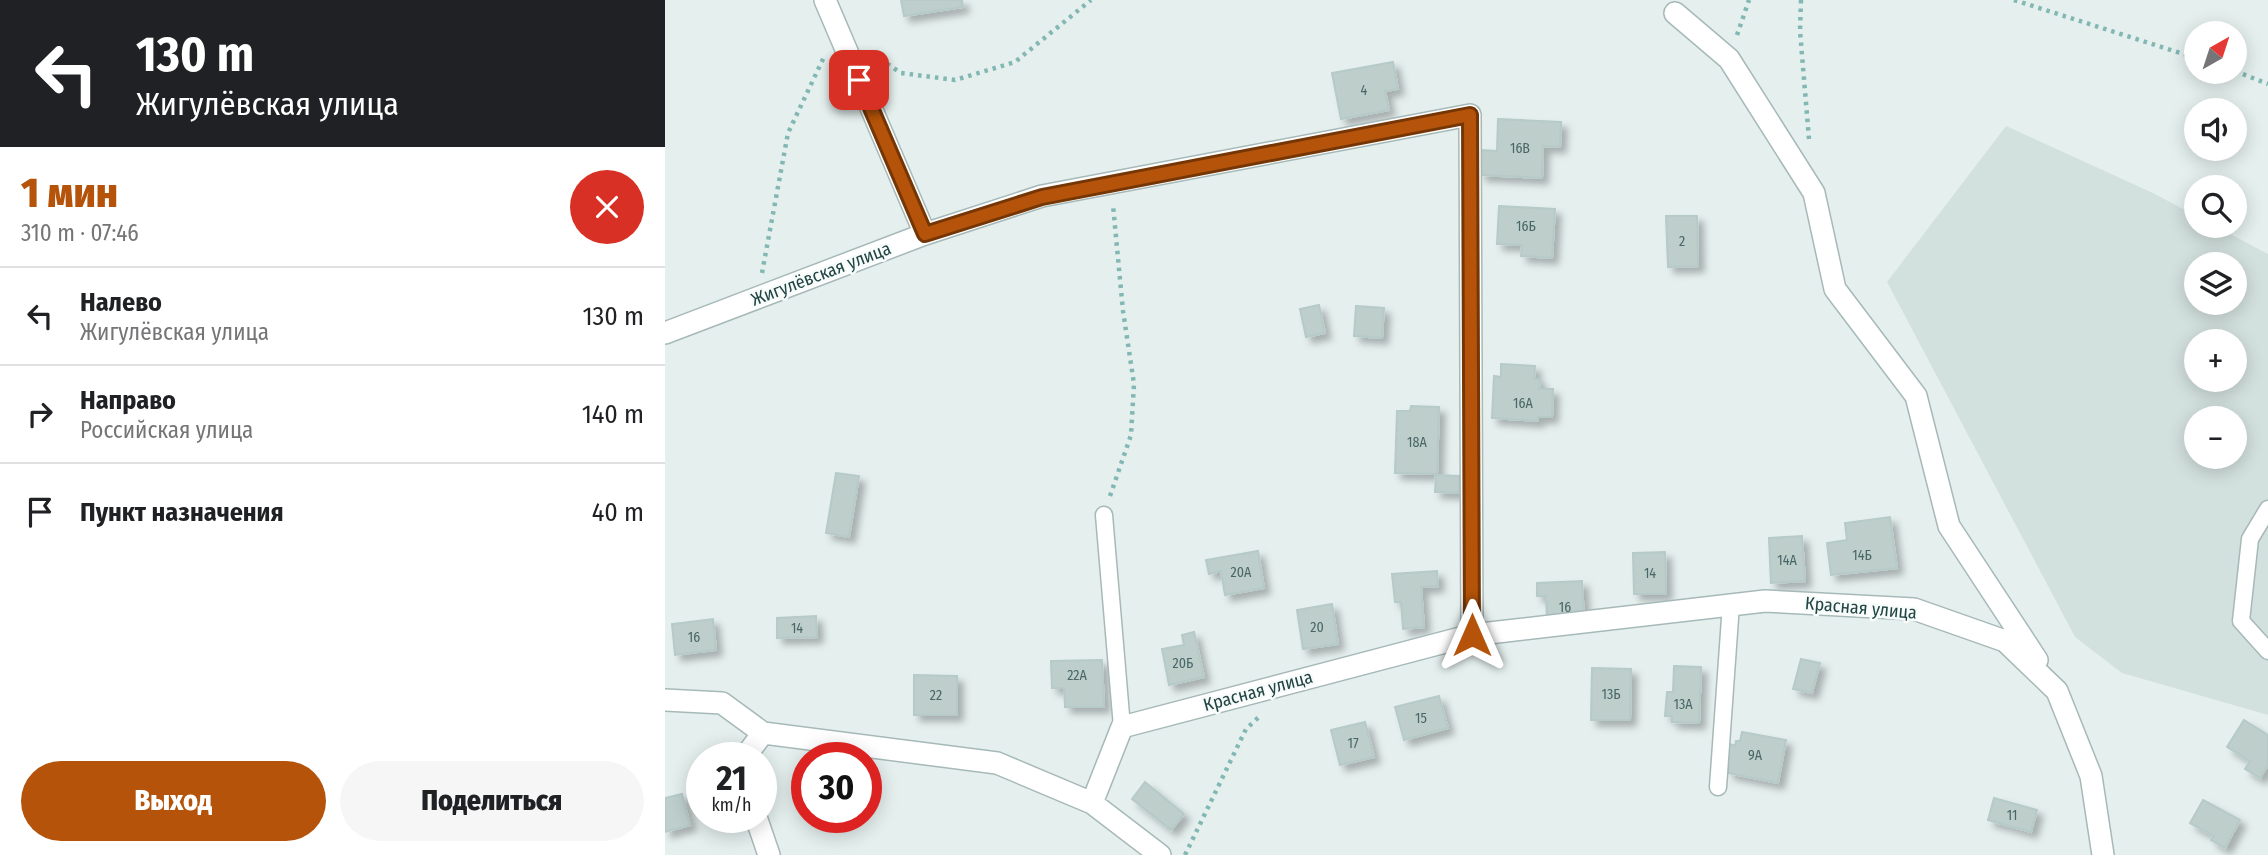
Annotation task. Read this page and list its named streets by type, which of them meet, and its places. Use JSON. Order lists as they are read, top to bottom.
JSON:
{
  "streets": {
    "street": ["Жигулёвская улица", "Красная улица"]
  },
  "crossings": [
    ["Жигулёвская улица", "Красная улица"]
  ],
  "house_numbers": [
    "4",
    "16В",
    "16Б",
    "2",
    "16А",
    "18А",
    "14Б",
    "14А",
    "20А",
    "14",
    "16",
    "20",
    "14",
    "16",
    "20Б",
    "22А",
    "13Б",
    "22",
    "13А",
    "15",
    "17",
    "9А",
    "11"
  ],
  "north": "top right",
  "page": {
    "turn": ["130 m", "Жигулёвская улица"],
    "map_buttons": ["+", "−"],
    "heading": ["1 мин", "310 m · 07:46"],
    "list": [
      {
        "name": "Налево",
        "note": "Жигулёвская улица",
        "value": "130 m"
      },
      {
        "name": "Направо",
        "note": "Российская улица",
        "value": "140 m"
      },
      {
        "name": "Пункт назначения",
        "value": "40 m"
      }
    ],
    "speed": "21 km/h",
    "limit": "30",
    "buttons": ["Выход", "Поделиться"]
  }
}
